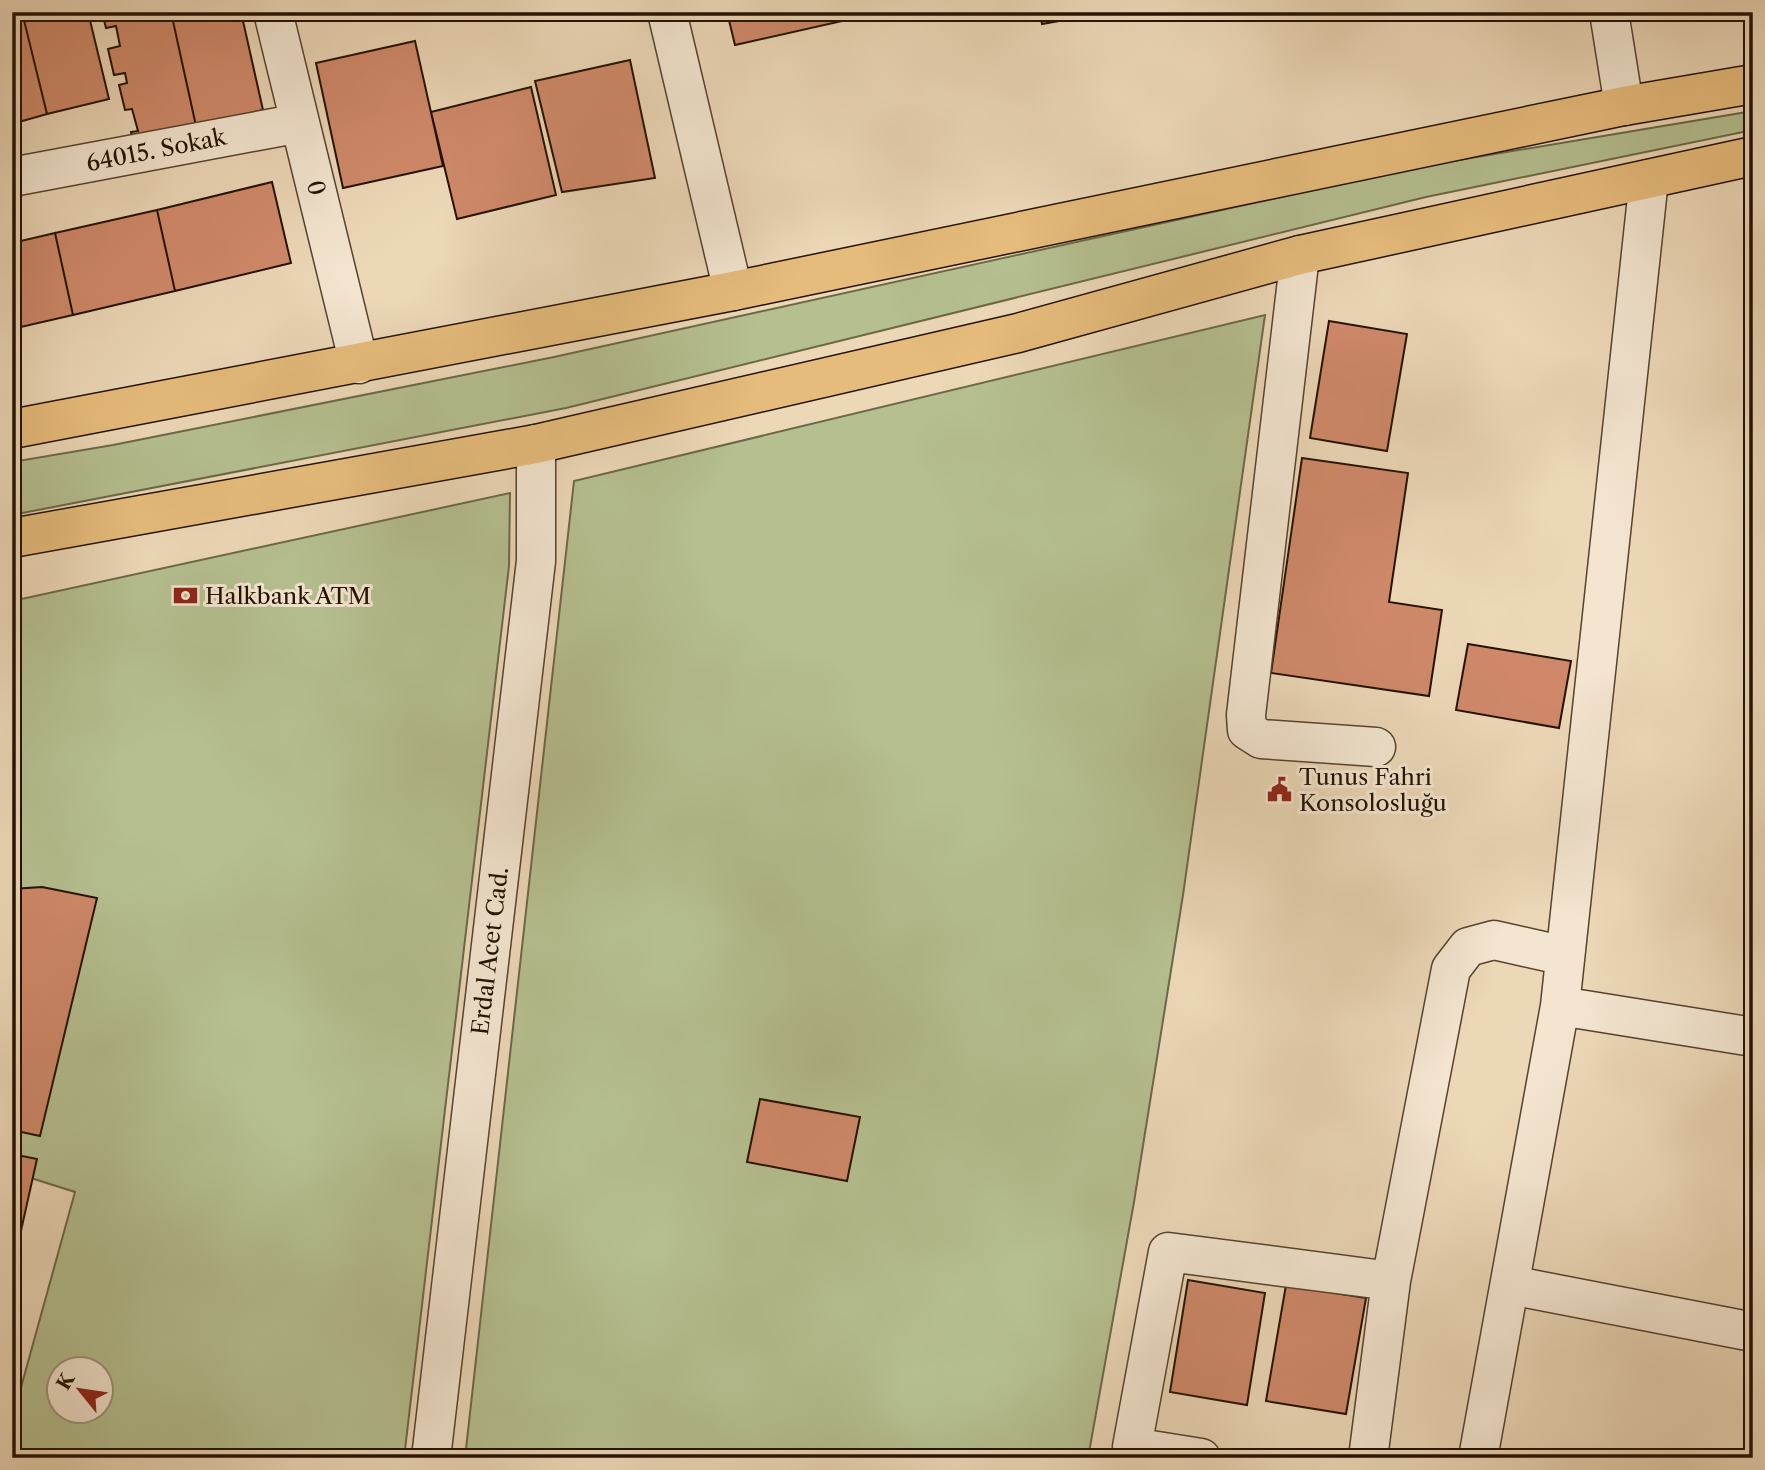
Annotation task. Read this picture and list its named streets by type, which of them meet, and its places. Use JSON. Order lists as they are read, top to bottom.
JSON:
{
  "streets": {
    "street": ["64015. Sokak", "0", "Erdal Acet Cad."]
  },
  "crossings": [
    ["64015. Sokak", "0"]
  ],
  "places": {
    "bank": ["Halkbank ATM"],
    "public building": ["Tunus Fahri Konsolosluğu"]
  },
  "north": "top left"
}
